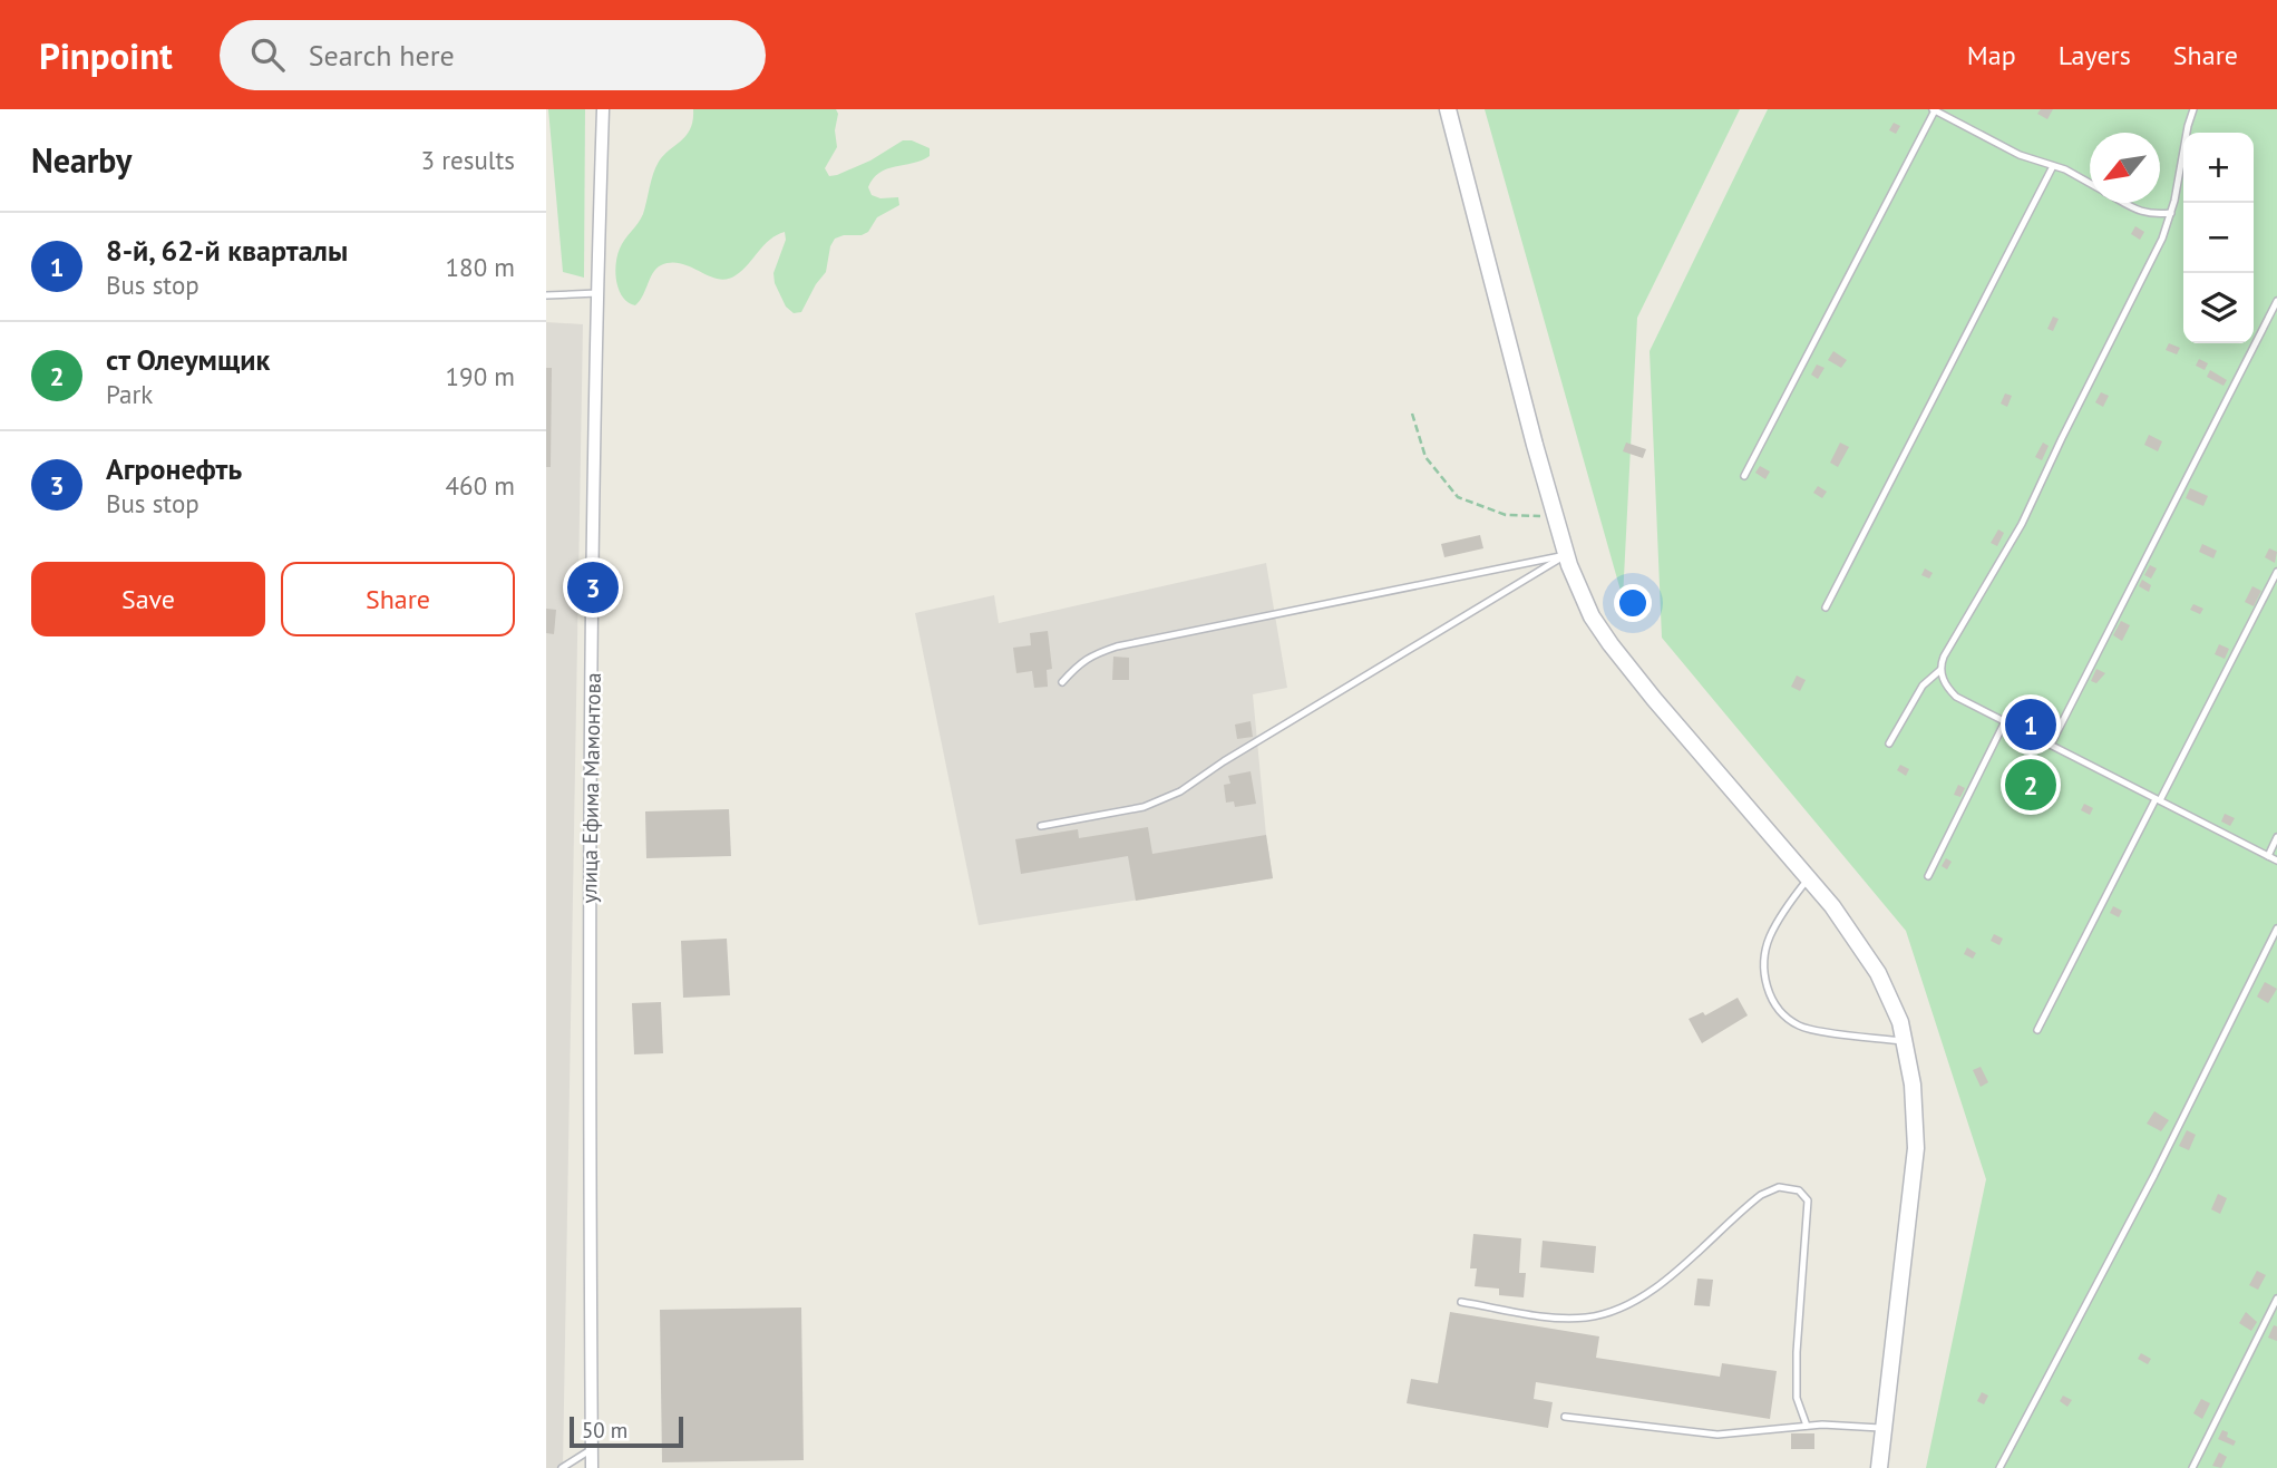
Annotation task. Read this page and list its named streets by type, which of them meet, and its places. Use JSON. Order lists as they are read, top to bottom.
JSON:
{
  "streets": {
    "street": ["улица Ефима Мамонтова"]
  },
  "scale_bar": "50 m",
  "north": "bottom left",
  "page": {
    "header": "Pinpoint",
    "search": "Search here",
    "nav": ["Map", "Layers", "Share"],
    "heading": ["Nearby", "3 results"],
    "map_buttons": ["+", "−"],
    "list": [
      {
        "mark": "1",
        "name": "8-й, 62-й кварталы",
        "note": "Bus stop",
        "value": "180 m"
      },
      {
        "mark": "2",
        "name": "ст Олеумщик",
        "note": "Park",
        "value": "190 m"
      },
      {
        "mark": "3",
        "name": "Агронефть",
        "note": "Bus stop",
        "value": "460 m"
      }
    ],
    "buttons": ["Save", "Share"],
    "pins": ["3", "1", "2"],
    "scale": "50 m"
  }
}
